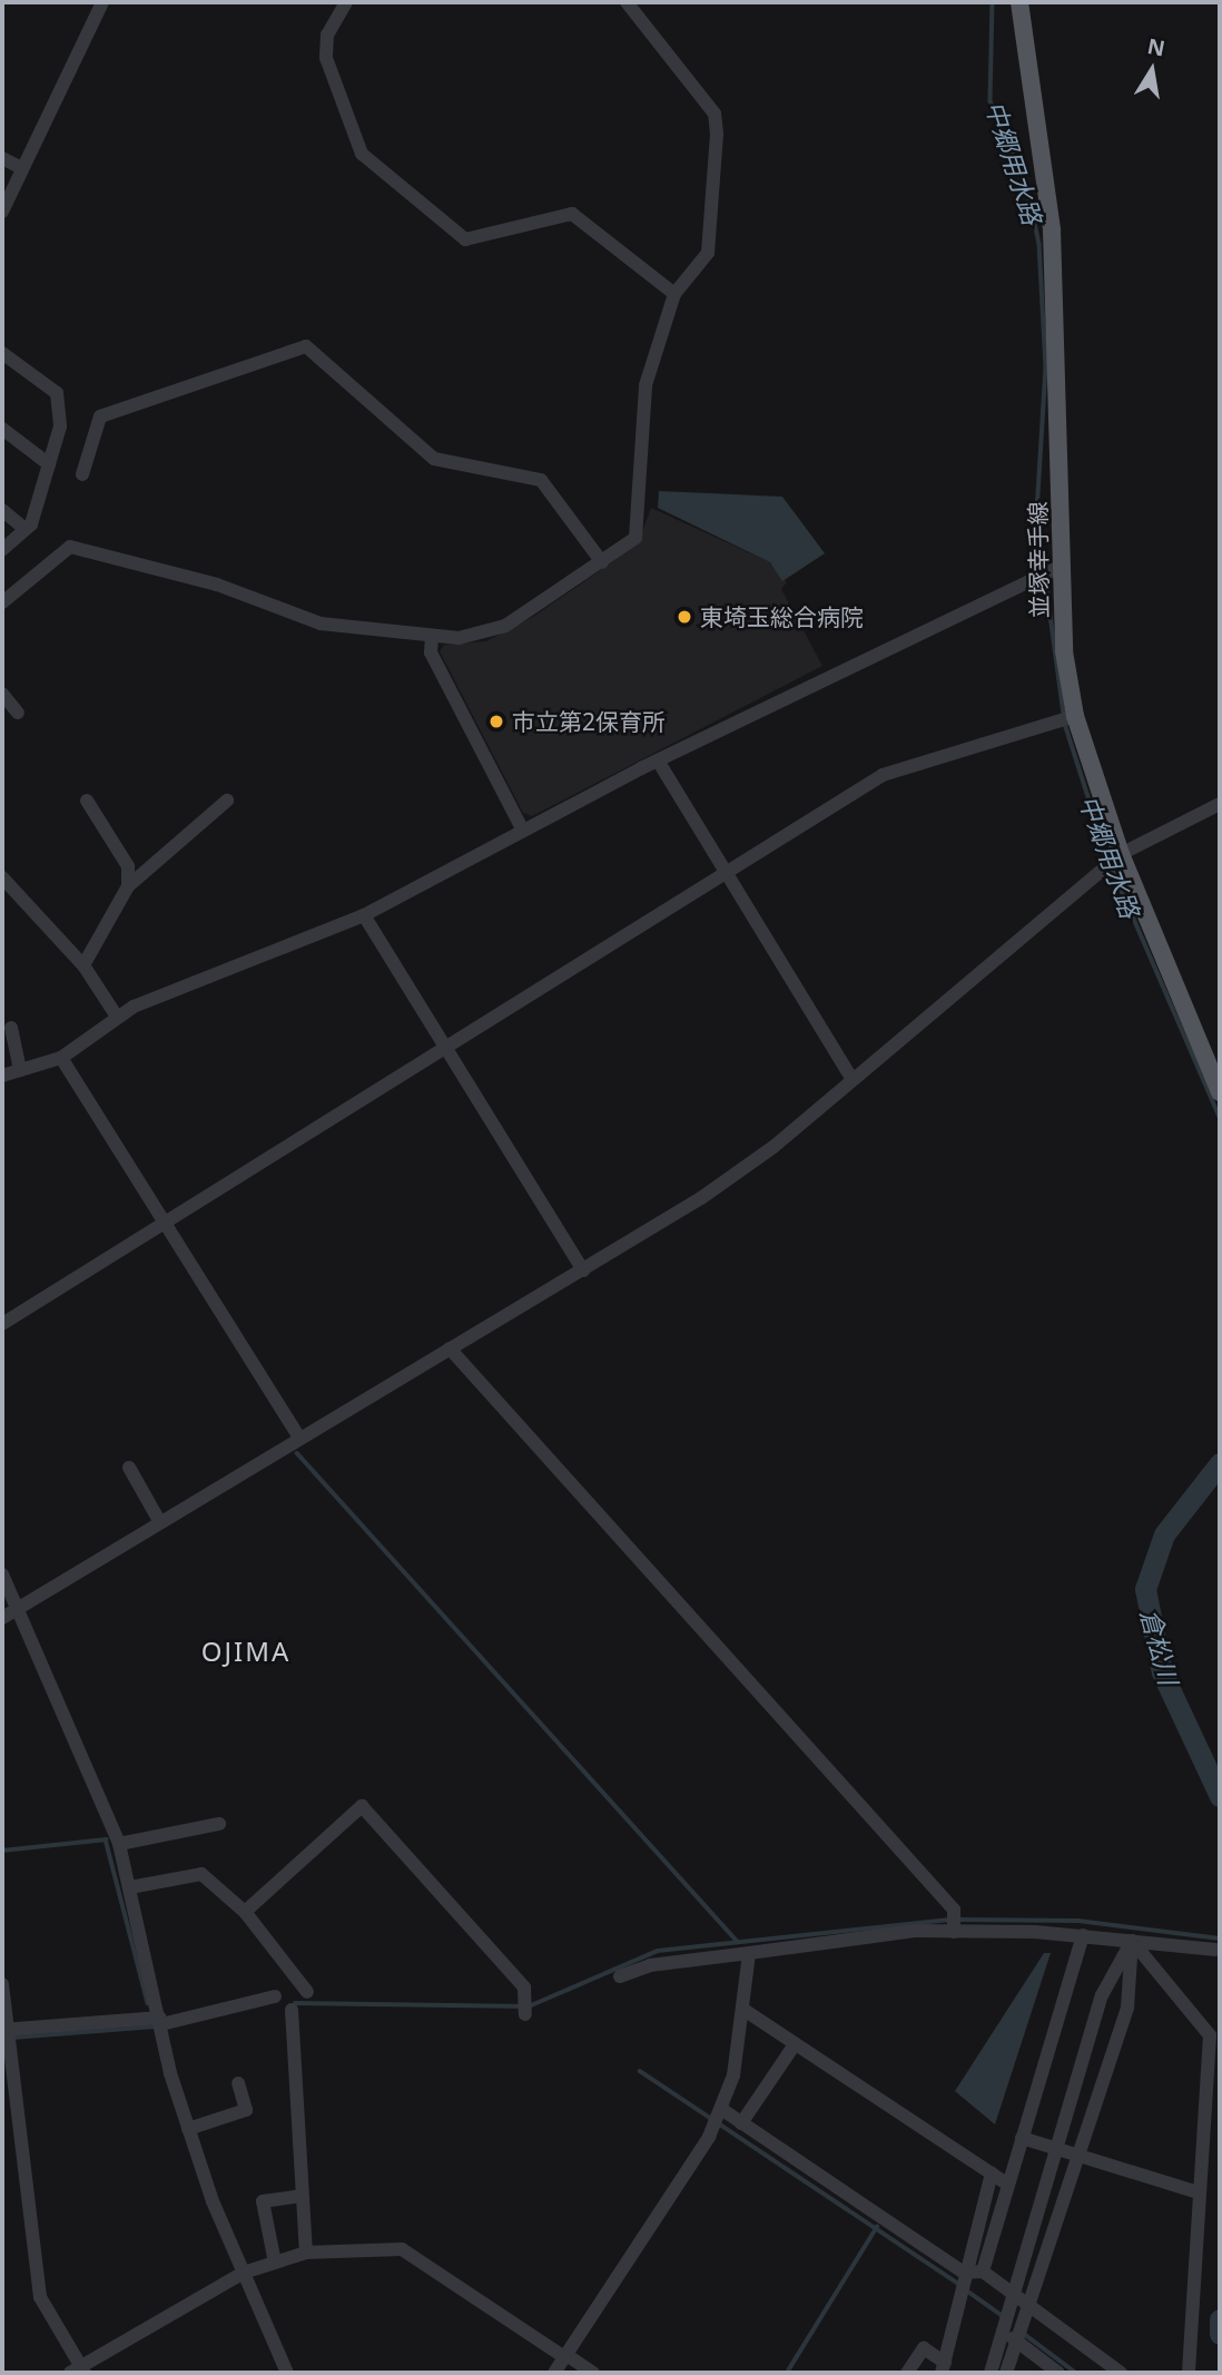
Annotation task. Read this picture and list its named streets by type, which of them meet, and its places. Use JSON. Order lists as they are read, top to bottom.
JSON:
{
  "streets": {
    "main road": ["並塚幸手線"]
  },
  "districts": ["OJIMA"],
  "water": ["中郷用水路", "倉松川"],
  "places": ["東埼玉総合病院", "市立第2保育所"],
  "north": "top"
}
